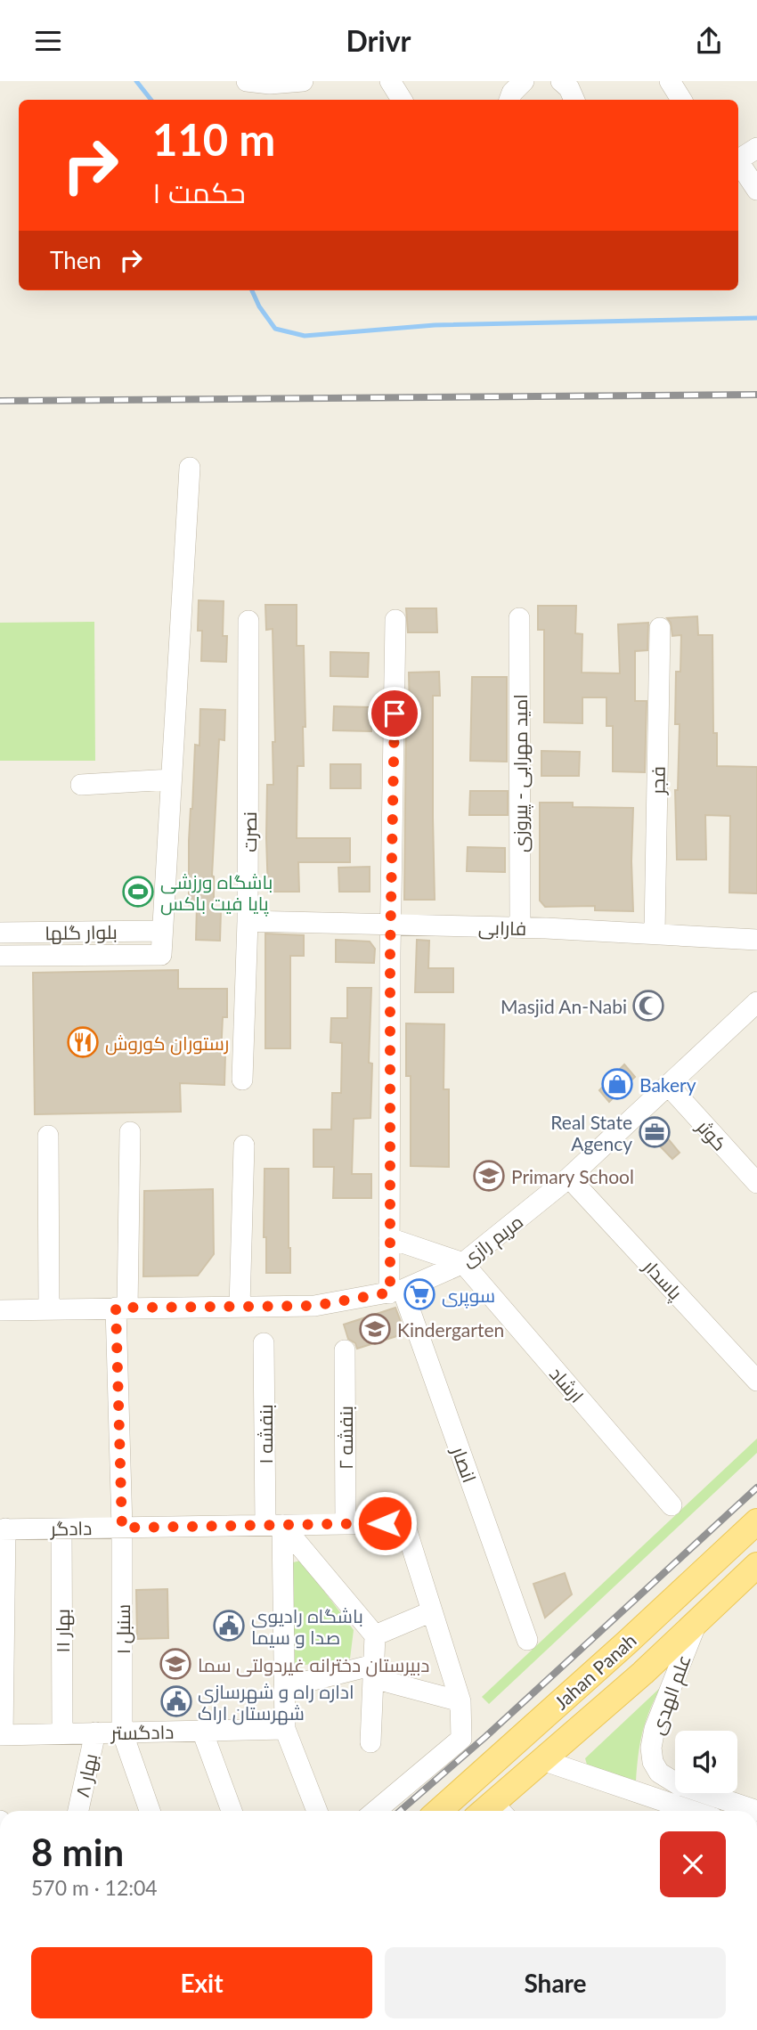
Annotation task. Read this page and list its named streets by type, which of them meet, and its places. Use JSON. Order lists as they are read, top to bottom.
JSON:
{
  "streets": {
    "main road": ["Jahan Panah"],
    "street": [
      "امید مهرابی - پیروزی",
      "فجر",
      "نصرت",
      "فارابی",
      "بلوار گلها",
      "کوثر",
      "مریم رازی",
      "پاسدار",
      "ارشاد",
      "بنفشه ۱",
      "بنفشه ۲",
      "انصار",
      "دادگر",
      "سنبل ۱",
      "بهار ۱۱",
      "علم الهدی",
      "دادگستر",
      "بهار ۸"
    ]
  },
  "crossings": [
    ["امید مهرابی - پیروزی", "فارابی"],
    ["فجر", "فارابی"],
    ["نصرت", "فارابی"],
    ["فارابی", "انصار"],
    ["کوثر", "مریم رازی"],
    ["مریم رازی", "پاسدار"],
    ["مریم رازی", "ارشاد"],
    ["مریم رازی", "انصار"],
    ["مریم رازی", "سنبل ۱"],
    ["بنفشه ۱", "دادگر"],
    ["بنفشه ۱", "دادگستر"],
    ["بنفشه ۲", "دادگر"],
    ["دادگر", "سنبل ۱"],
    ["دادگر", "بهار ۱۱"],
    ["سنبل ۱", "دادگستر"],
    ["بهار ۱۱", "دادگستر"],
    ["Jahan Panah", "علم الهدی"],
    ["دادگستر", "بهار ۸"]
  ],
  "places": {
    "sports": ["باشگاه ورزشی پایا فیت باکس"],
    "mosque": ["Masjid An-Nabi"],
    "restaurant": ["رستوران کوروش"],
    "shop": ["Bakery"],
    "office": ["Real State Agency"],
    "school or university": ["Primary School", "Kindergarten", "دبیرستان دخترانه غیردولتی سما"],
    "supermarket": ["سوپری"],
    "public building": ["باشگاه رادیوی صدا و سیما", "اداره راه و شهرسازی شهرستان اراک"]
  },
  "page": {
    "header": "Drivr",
    "turn": ["110 m", "حکمت ۱"],
    "then": "Then",
    "heading": ["8 min", "570 m · 12:04"],
    "buttons": ["Exit", "Share"]
  }
}
